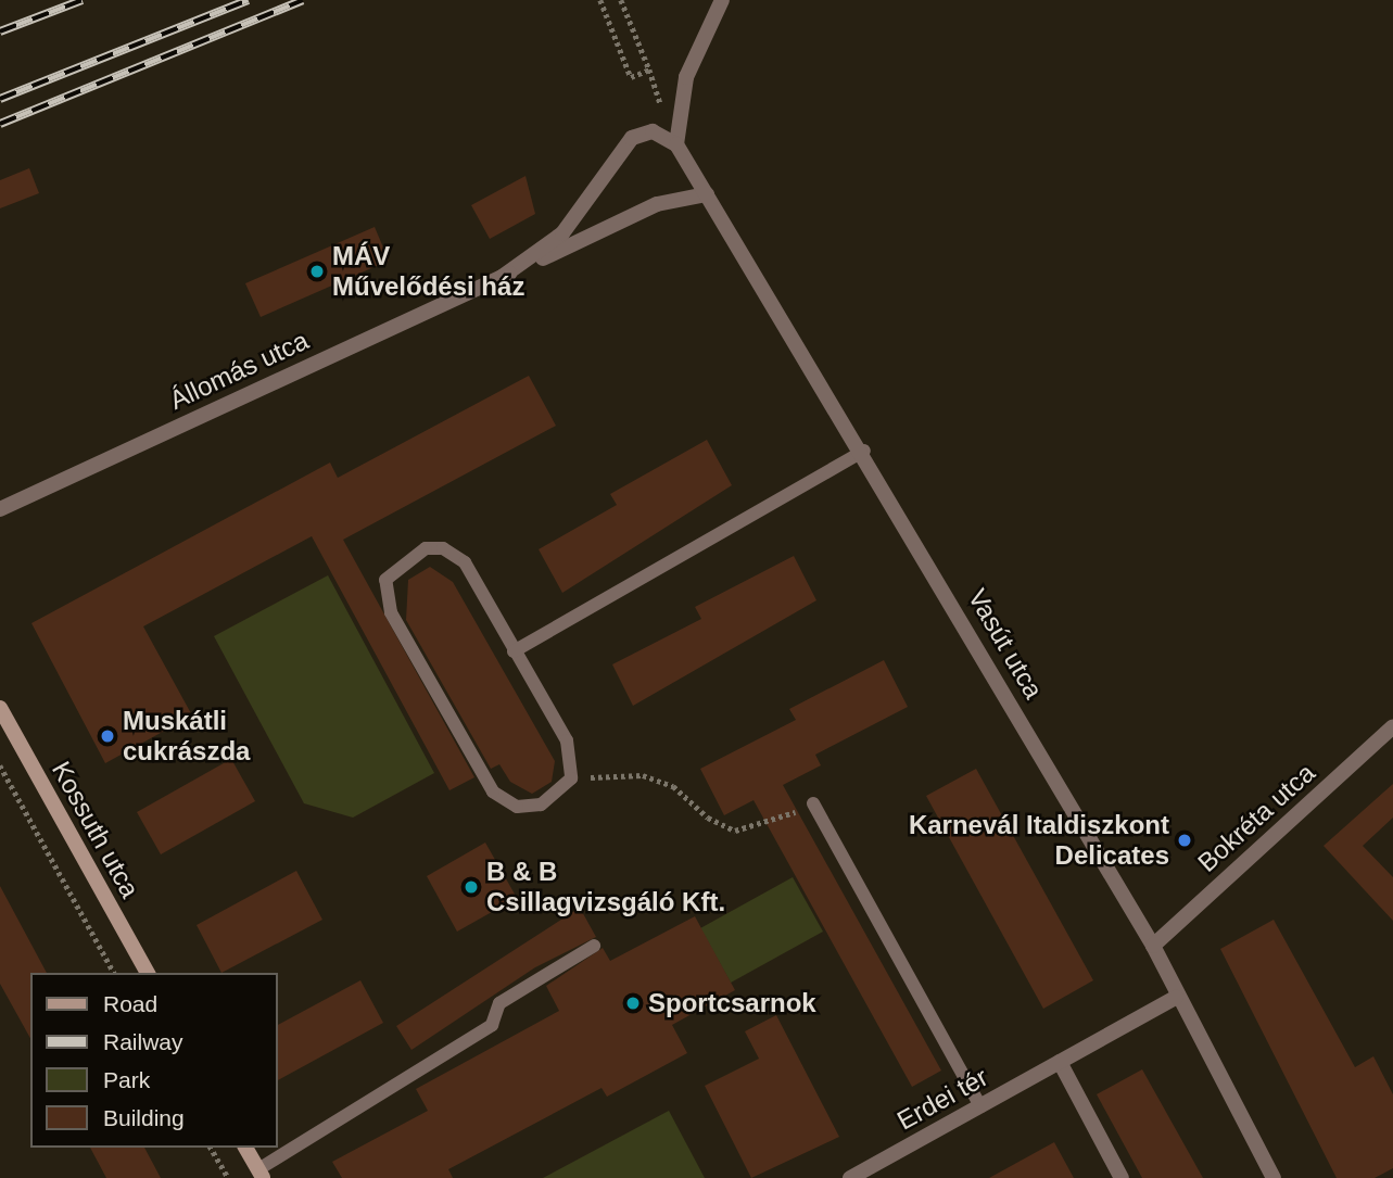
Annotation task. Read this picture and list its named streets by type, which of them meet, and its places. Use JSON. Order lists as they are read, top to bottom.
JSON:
{
  "streets": {
    "street": [
      "Állomás utca",
      "Vasút utca",
      "Bokréta utca",
      "Kossuth utca",
      "Erdei tér"
    ]
  },
  "crossings": [
    ["Állomás utca", "Vasút utca"],
    ["Vasút utca", "Bokréta utca"],
    ["Vasút utca", "Erdei tér"]
  ],
  "places": [
    "MÁV Művelődési ház",
    "Muskátli cukrászda",
    "Karnevál Italdiszkont Delicates",
    "B & B Csillagvizsgáló Kft.",
    "Sportcsarnok"
  ],
  "legend": [
    "Road",
    "Railway",
    "Park",
    "Building"
  ]
}
